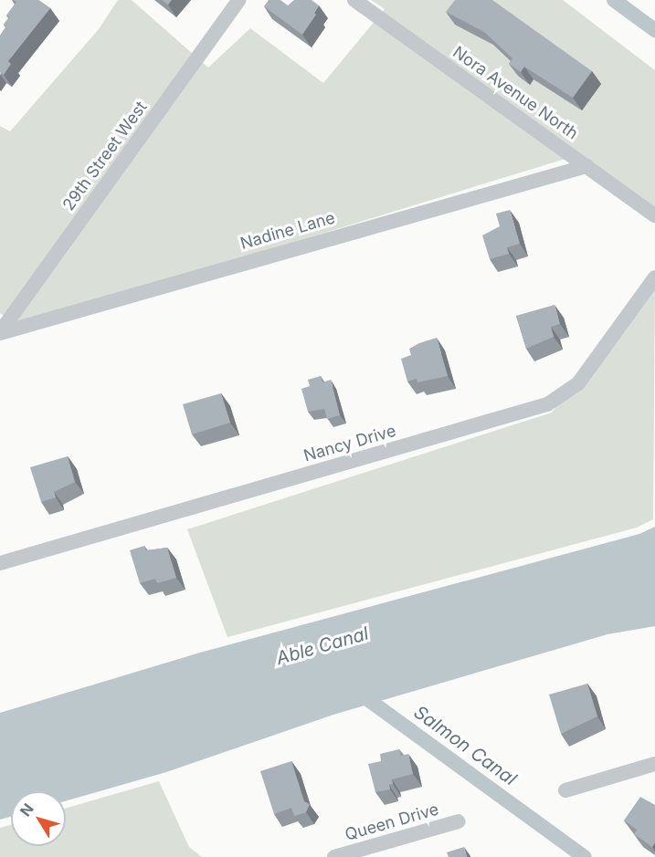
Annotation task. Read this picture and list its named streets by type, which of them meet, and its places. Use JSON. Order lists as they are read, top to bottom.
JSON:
{
  "streets": {
    "street": [
      "Nora Avenue North",
      "29th Street West",
      "Nadine Lane",
      "Nancy Drive",
      "Queen Drive"
    ]
  },
  "crossings": [
    ["Nora Avenue North", "Nadine Lane"],
    ["29th Street West", "Nadine Lane"]
  ],
  "water": ["Able Canal", "Salmon Canal"],
  "north": "top left"
}
